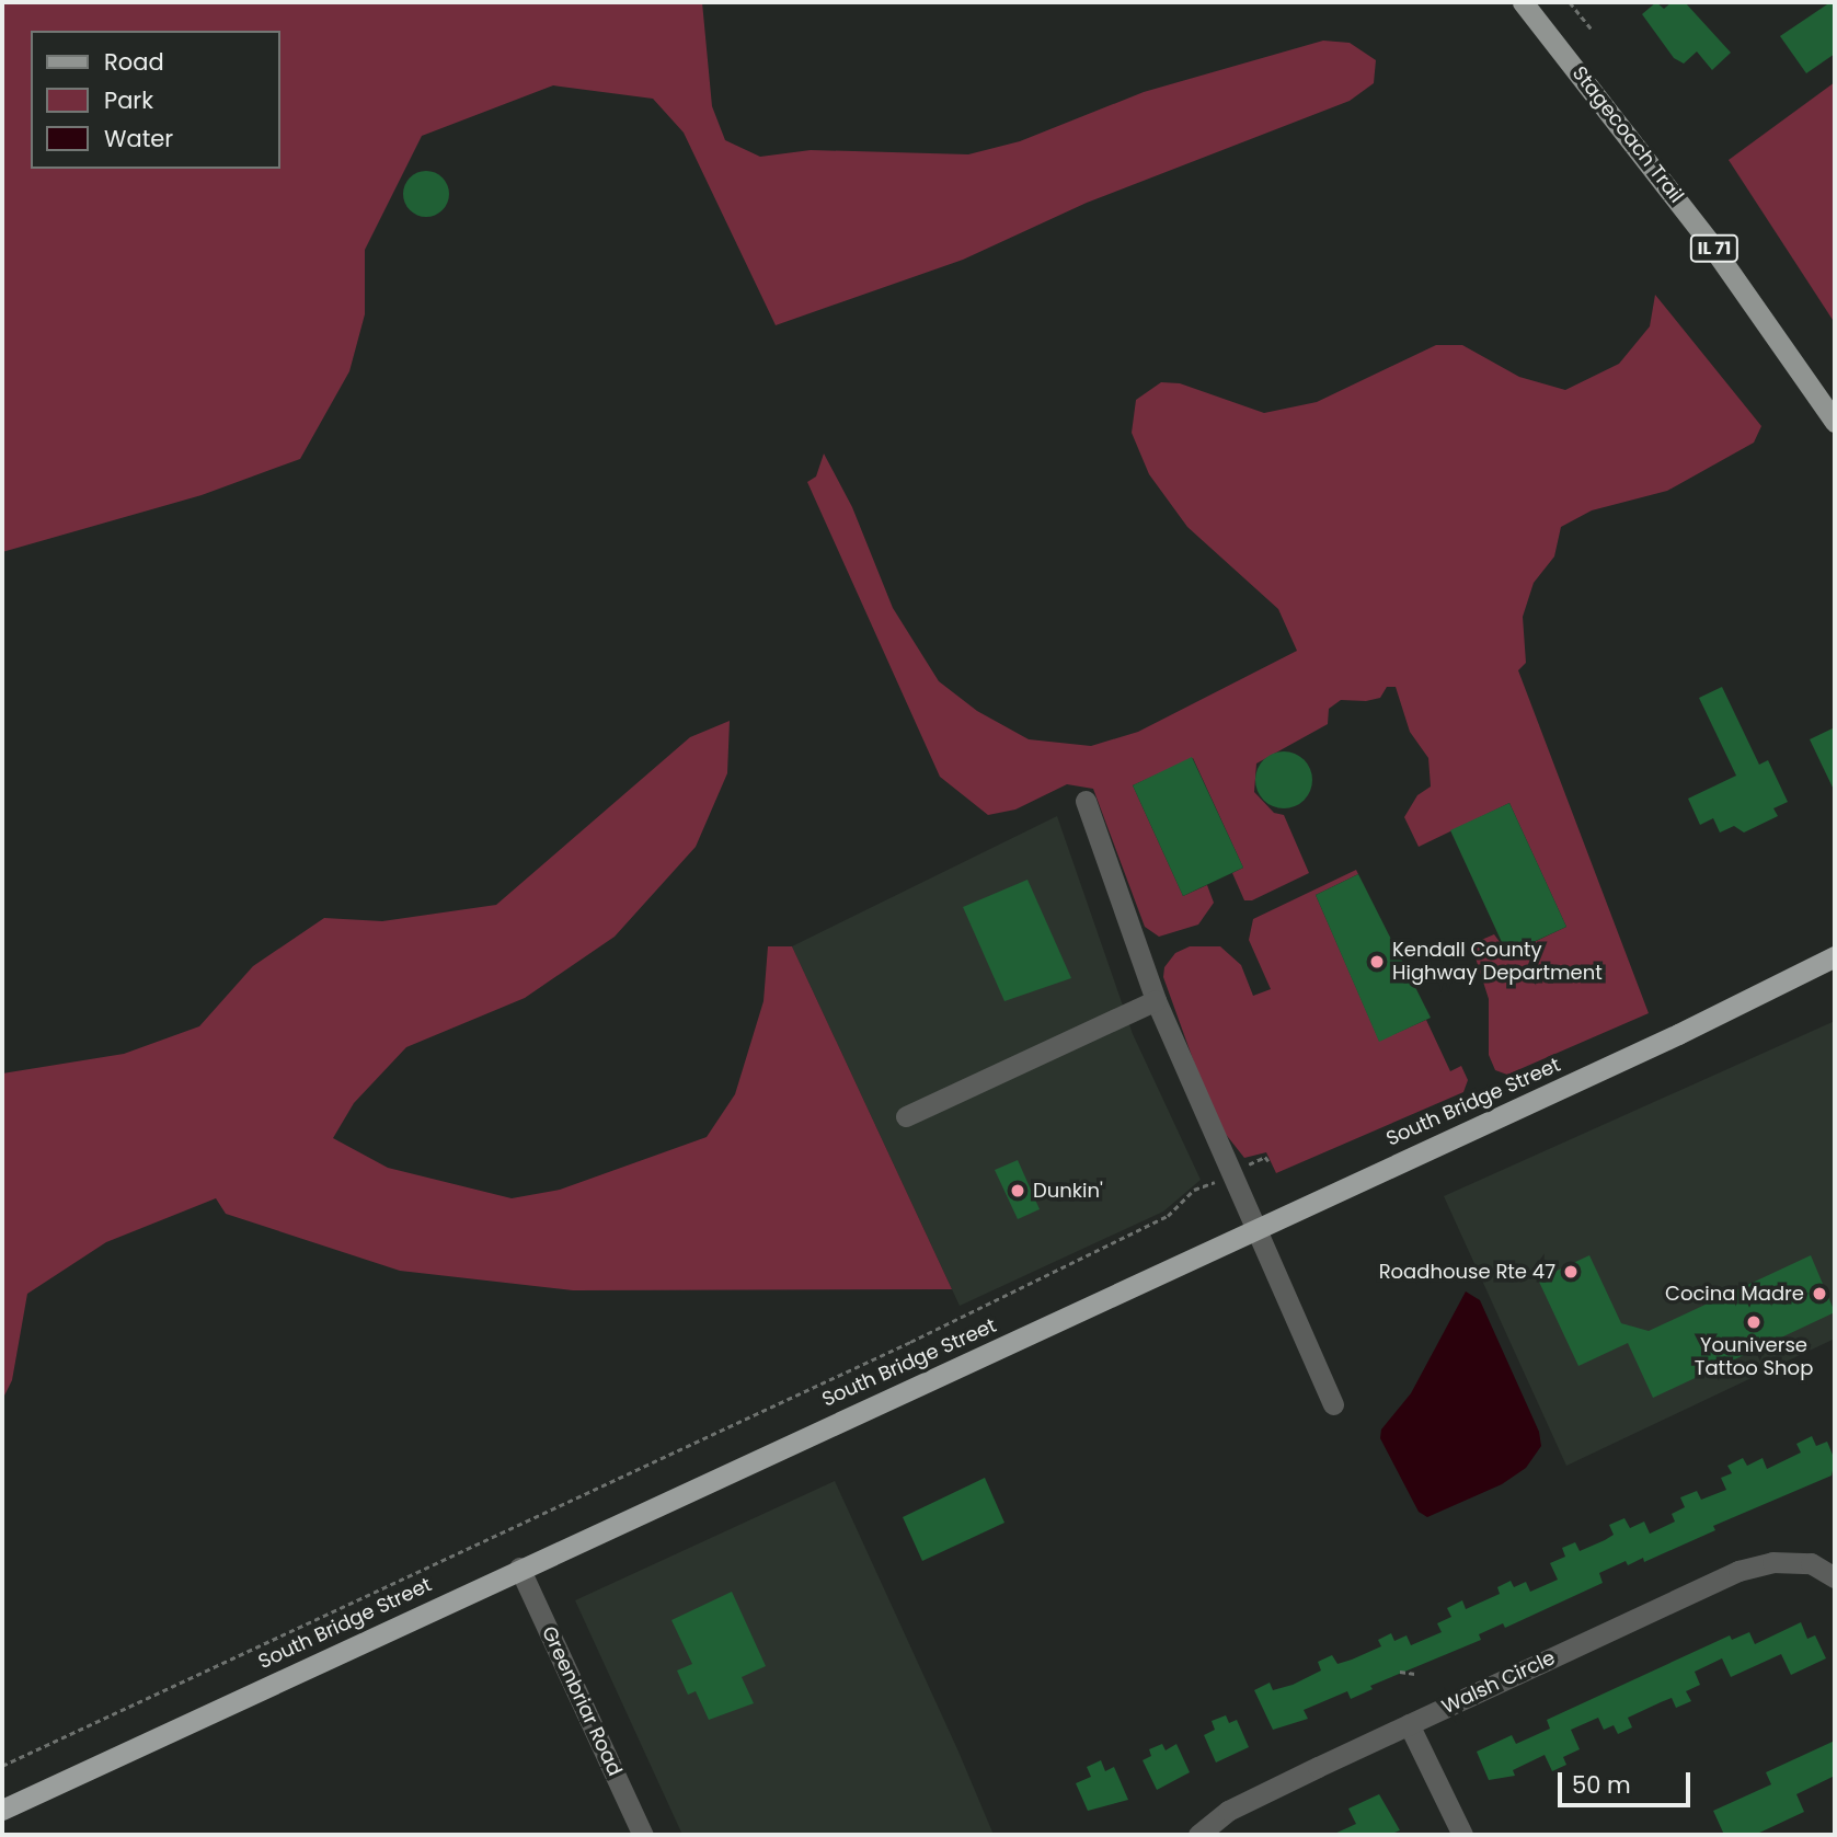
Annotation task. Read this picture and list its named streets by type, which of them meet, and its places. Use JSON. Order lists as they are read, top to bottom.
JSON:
{
  "streets": {
    "highway": ["South Bridge Street"],
    "main road": ["Stagecoach Trail", "IL 71"],
    "street": ["Walsh Circle", "Greenbriar Road"]
  },
  "crossings": [
    ["South Bridge Street", "Greenbriar Road"]
  ],
  "places": [
    "Kendall County Highway Department",
    "Dunkin'",
    "Roadhouse Rte 47",
    "Cocina Madre",
    "Youniverse Tattoo Shop"
  ],
  "legend": ["Road", "Park", "Water"],
  "scale_bar": "50 m"
}
